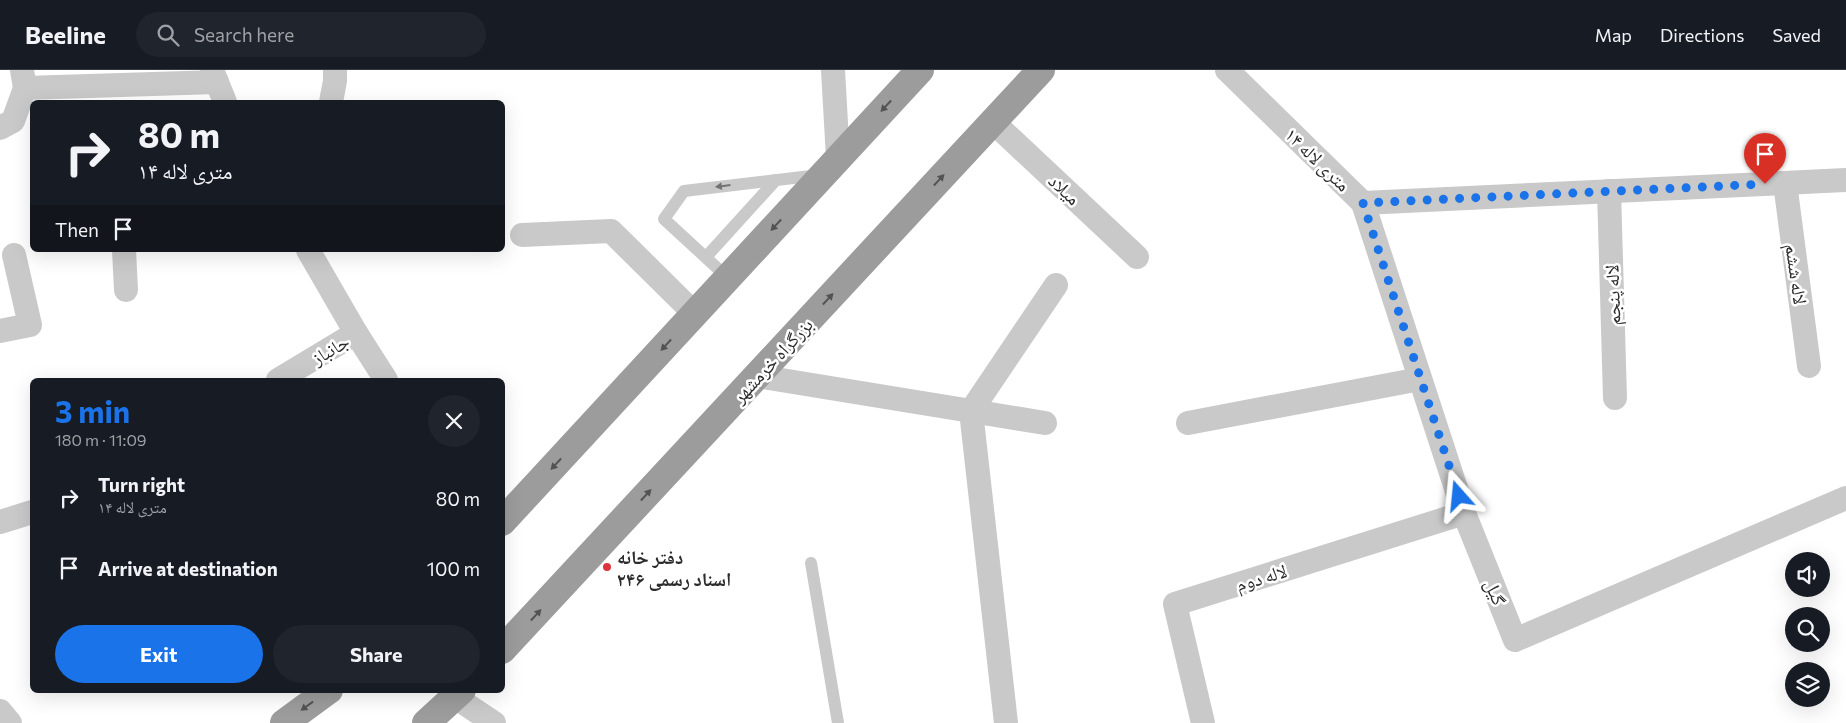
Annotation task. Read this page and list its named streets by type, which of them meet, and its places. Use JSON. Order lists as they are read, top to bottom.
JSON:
{
  "streets": {
    "highway": ["بزرگراه خرمشهر"],
    "street": [
      "۱۴ متری لاله",
      "میلاد",
      "لاله ششم",
      "لاله پنجم",
      "جانباز",
      "لاله دوم",
      "گیل"
    ]
  },
  "crossings": [
    ["۱۴ متری لاله", "لاله ششم"],
    ["۱۴ متری لاله", "لاله پنجم"],
    ["۱۴ متری لاله", "گیل"],
    ["میلاد", "بزرگراه خرمشهر"],
    ["لاله دوم", "گیل"]
  ],
  "places": ["دفتر خانه اسناد رسمی ۲۴۶"],
  "page": {
    "header": "Beeline",
    "search": "Search here",
    "nav": ["Map", "Directions", "Saved"],
    "turn": ["80 m", "۱۴ متری لاله"],
    "then": "Then",
    "heading": ["3 min", "180 m · 11:09"],
    "list": [
      {
        "name": "Turn right",
        "note": "۱۴ متری لاله",
        "value": "80 m"
      },
      {
        "name": "Arrive at destination",
        "value": "100 m"
      }
    ],
    "buttons": ["Exit", "Share"]
  }
}
